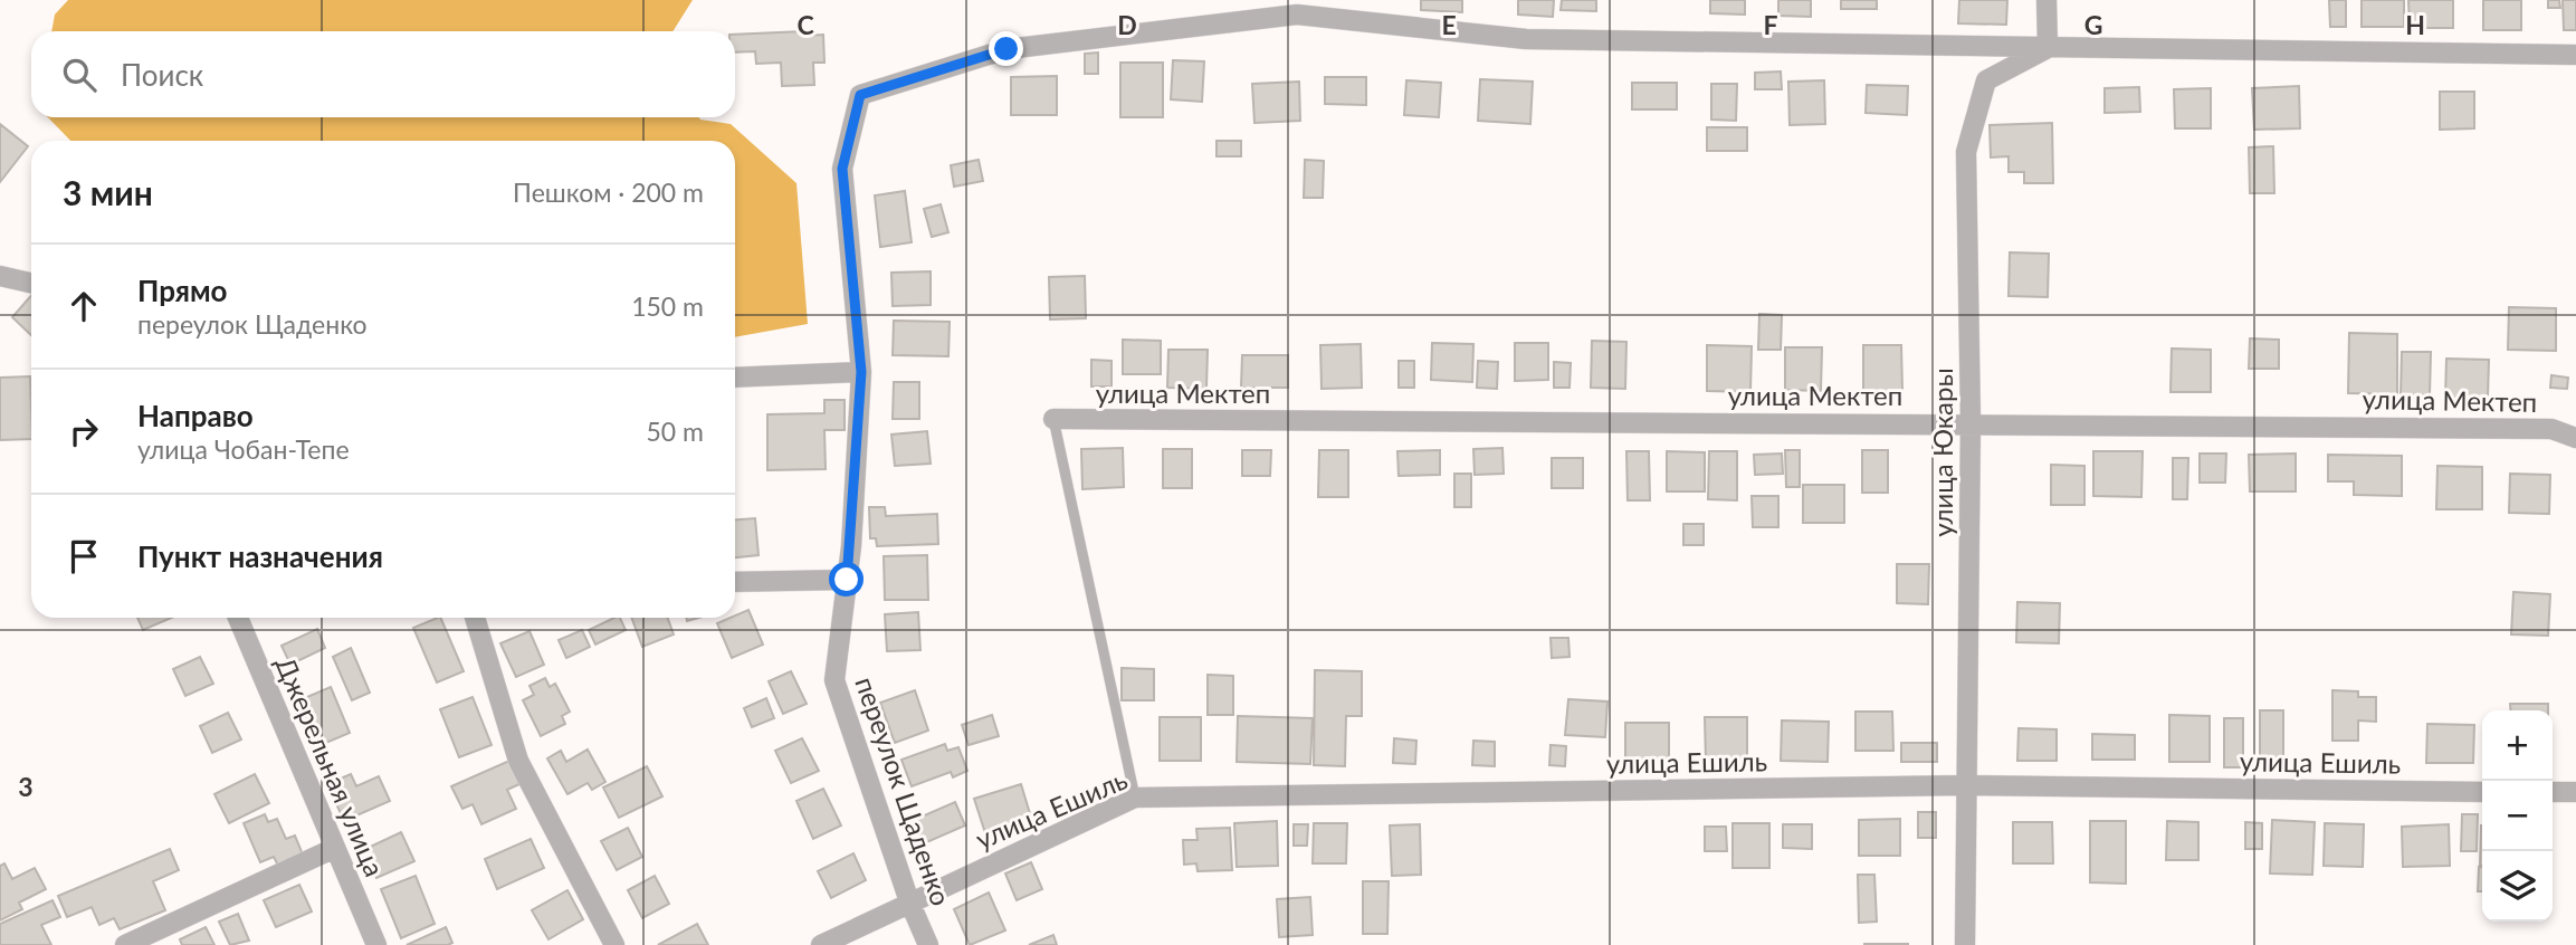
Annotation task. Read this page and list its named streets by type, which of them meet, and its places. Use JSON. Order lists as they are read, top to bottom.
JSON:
{
  "streets": {
    "street": [
      "улица Мектеп",
      "улица Юкары",
      "улица Ешиль",
      "Джерельная улица",
      "переулок Щаденко"
    ]
  },
  "crossings": [
    ["улица Мектеп", "улица Юкары"],
    ["улица Юкары", "улица Ешиль"],
    ["улица Юкары", "переулок Щаденко"],
    ["улица Ешиль", "переулок Щаденко"]
  ],
  "page": {
    "search": "Поиск",
    "heading": ["3 мин", "Пешком · 200 m"],
    "list": [
      ["Прямо", "переулок Щаденко", "150 m"],
      ["Направо", "улица Чобан-Тепе", "50 m"],
      "Пункт назначения"
    ],
    "map_buttons": ["+", "−"]
  },
  "grid": {
    "columns": [
      "C",
      "D",
      "E",
      "F",
      "G",
      "H"
    ],
    "rows": ["3"]
  }
}
